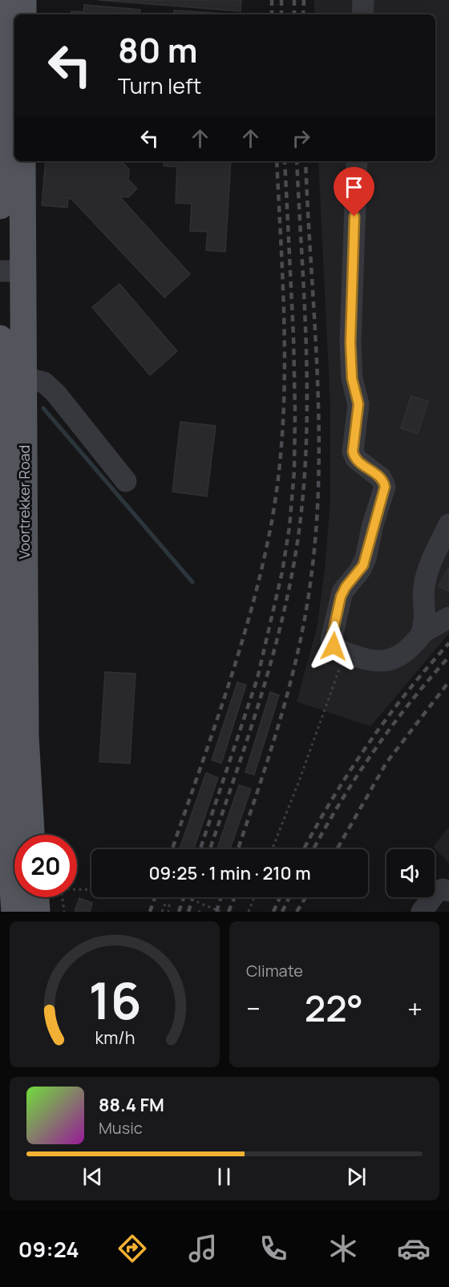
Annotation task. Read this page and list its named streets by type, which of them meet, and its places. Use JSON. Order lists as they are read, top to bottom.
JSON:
{
  "streets": {
    "main road": ["Voortrekker Road"]
  },
  "page": {
    "turn": ["80 m", "Turn left"],
    "limit": "20",
    "trip": "09:25 · 1 min · 210 m",
    "tile": "Climate",
    "heat": ["−", "22°", "+"],
    "song": ["88.4 FM", "Music"],
    "tabs": "09:24",
    "gauge": ["16", "km/h"]
  }
}
